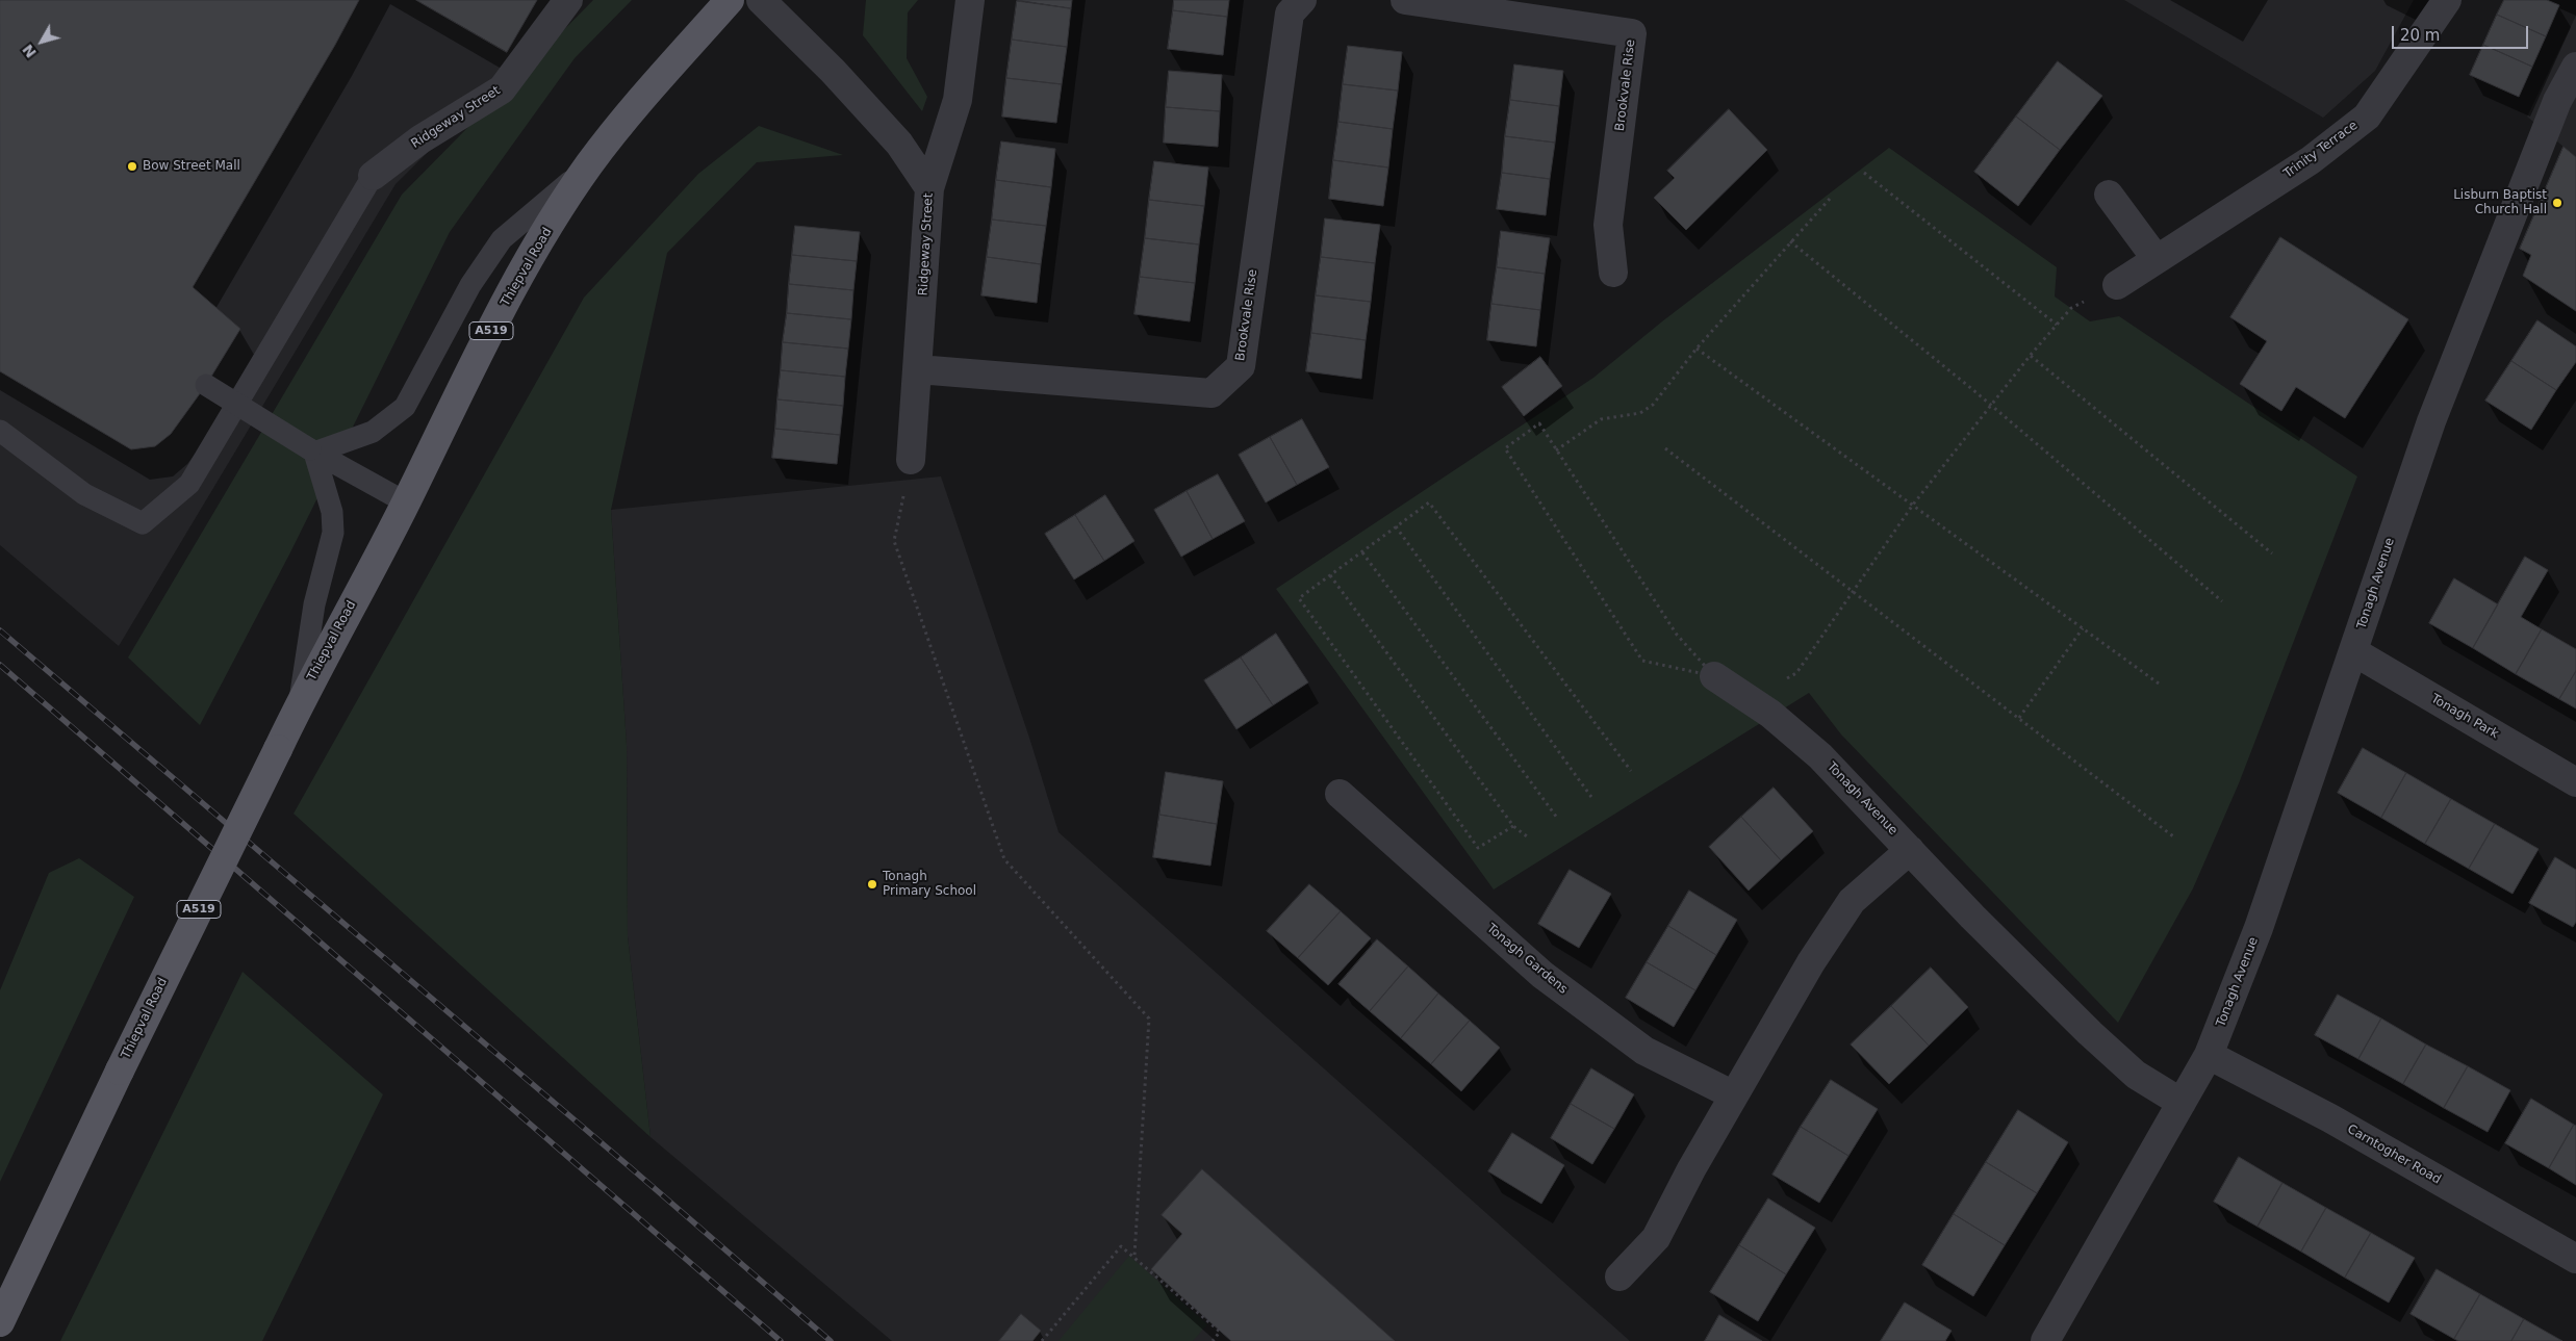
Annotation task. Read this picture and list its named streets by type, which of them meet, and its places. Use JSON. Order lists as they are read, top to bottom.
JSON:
{
  "streets": {
    "main road": ["Thiepval Road", "A519"],
    "street": [
      "Brookvale Rise",
      "Ridgeway Street",
      "Trinity Terrace",
      "Tonagh Avenue",
      "Tonagh Park",
      "Tonagh Gardens",
      "Carntogher Road"
    ]
  },
  "crossings": [
    ["Brookvale Rise", "Ridgeway Street"],
    ["Tonagh Avenue", "Tonagh Park"],
    ["Tonagh Avenue", "Carntogher Road"]
  ],
  "places": ["Bow Street Mall", "Lisburn Baptist Church Hall", "Tonagh Primary School"],
  "scale_bar": "20 m",
  "north": "bottom left"
}
